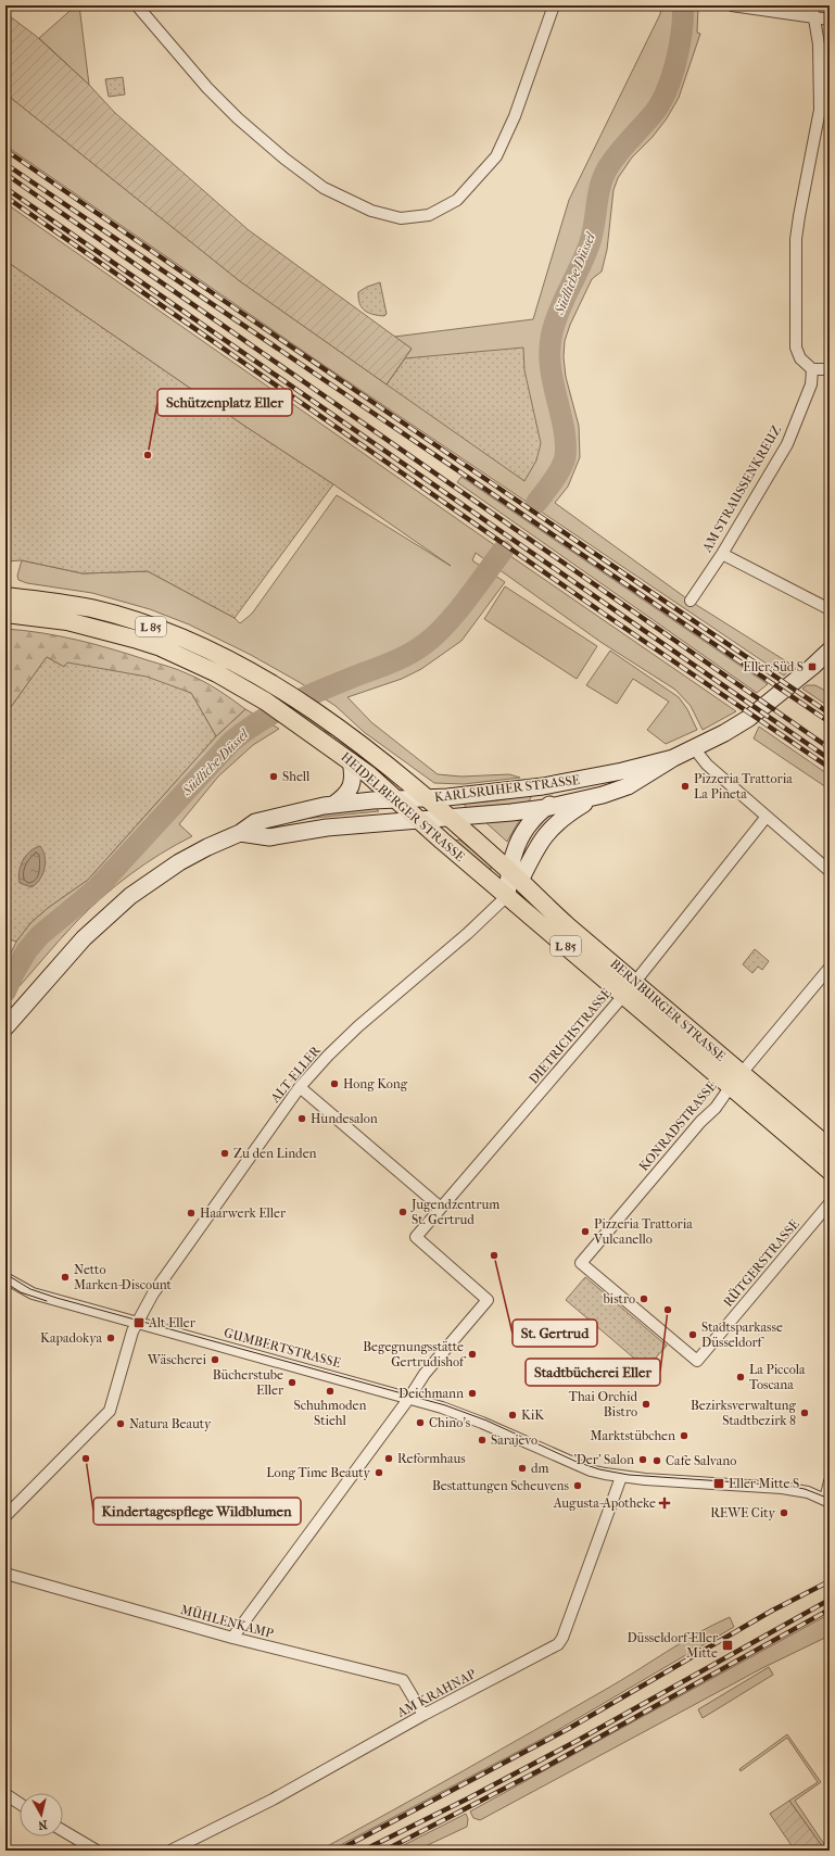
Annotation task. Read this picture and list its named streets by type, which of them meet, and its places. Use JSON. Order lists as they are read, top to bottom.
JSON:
{
  "streets": {
    "main road": [
      "L 85",
      "KARLSRUHER STRASSE",
      "HEIDELBERGER STRASSE",
      "BERNBURGER STRASSE"
    ],
    "street": [
      "AM STRAUSSENKREUZ",
      "DIETRICHSTRASSE",
      "ALT-ELLER",
      "KONRADSTRASSE",
      "RÜTGERSTRASSE",
      "GUMBERTSTRASSE",
      "MÜHLENKAMP",
      "AM KRAHNAP"
    ]
  },
  "crossings": [
    ["KARLSRUHER STRASSE", "HEIDELBERGER STRASSE"],
    ["HEIDELBERGER STRASSE", "BERNBURGER STRASSE"],
    ["HEIDELBERGER STRASSE", "ALT-ELLER"],
    ["BERNBURGER STRASSE", "DIETRICHSTRASSE"],
    ["BERNBURGER STRASSE", "ALT-ELLER"],
    ["BERNBURGER STRASSE", "KONRADSTRASSE"],
    ["DIETRICHSTRASSE", "GUMBERTSTRASSE"],
    ["ALT-ELLER", "GUMBERTSTRASSE"],
    ["KONRADSTRASSE", "RÜTGERSTRASSE"],
    ["GUMBERTSTRASSE", "AM KRAHNAP"],
    ["MÜHLENKAMP", "AM KRAHNAP"]
  ],
  "water": ["Südliche Düssel"],
  "places": {
    "other": [
      "Schützenplatz Eller",
      "Shell",
      "Pizzeria Trattoria La Pineta",
      "Hong Kong",
      "Hundesalon",
      "Zu den Linden",
      "Jugendzentrum St. Gertrud",
      "Haarwerk Eller",
      "Pizzeria Trattoria Vulcanello",
      "St. Gertrud",
      "Netto Marken-Discount",
      "bistro",
      "Stadtbücherei Eller",
      "Stadtsparkasse Düsseldorf",
      "Kapadokya",
      "Begegnungsstätte Gertrudishof",
      "Wäscherei",
      "La Piccola Toscana",
      "Bücherstube Eller",
      "Schuhmoden Stiehl",
      "Deichmann",
      "Thai Orchid Bistro",
      "Bezirksverwaltung Stadtbezirk 8",
      "KiK",
      "Chino's",
      "Natura Beauty",
      "Marktstübchen",
      "Sarajevo",
      "Kindertagespflege Wildblumen",
      "Reformhaus",
      "'Der' Salon",
      "Cafe Salvano",
      "dm",
      "Long Time Beauty",
      "Bestattungen Scheuvens",
      "REWE City"
    ],
    "transit": [
      "Eller Süd S",
      "Alt Eller",
      "Eller Mitte S",
      "Düsseldorf-Eller Mitte"
    ],
    "health": ["Augusta-Apotheke"]
  },
  "north": "bottom"
}
